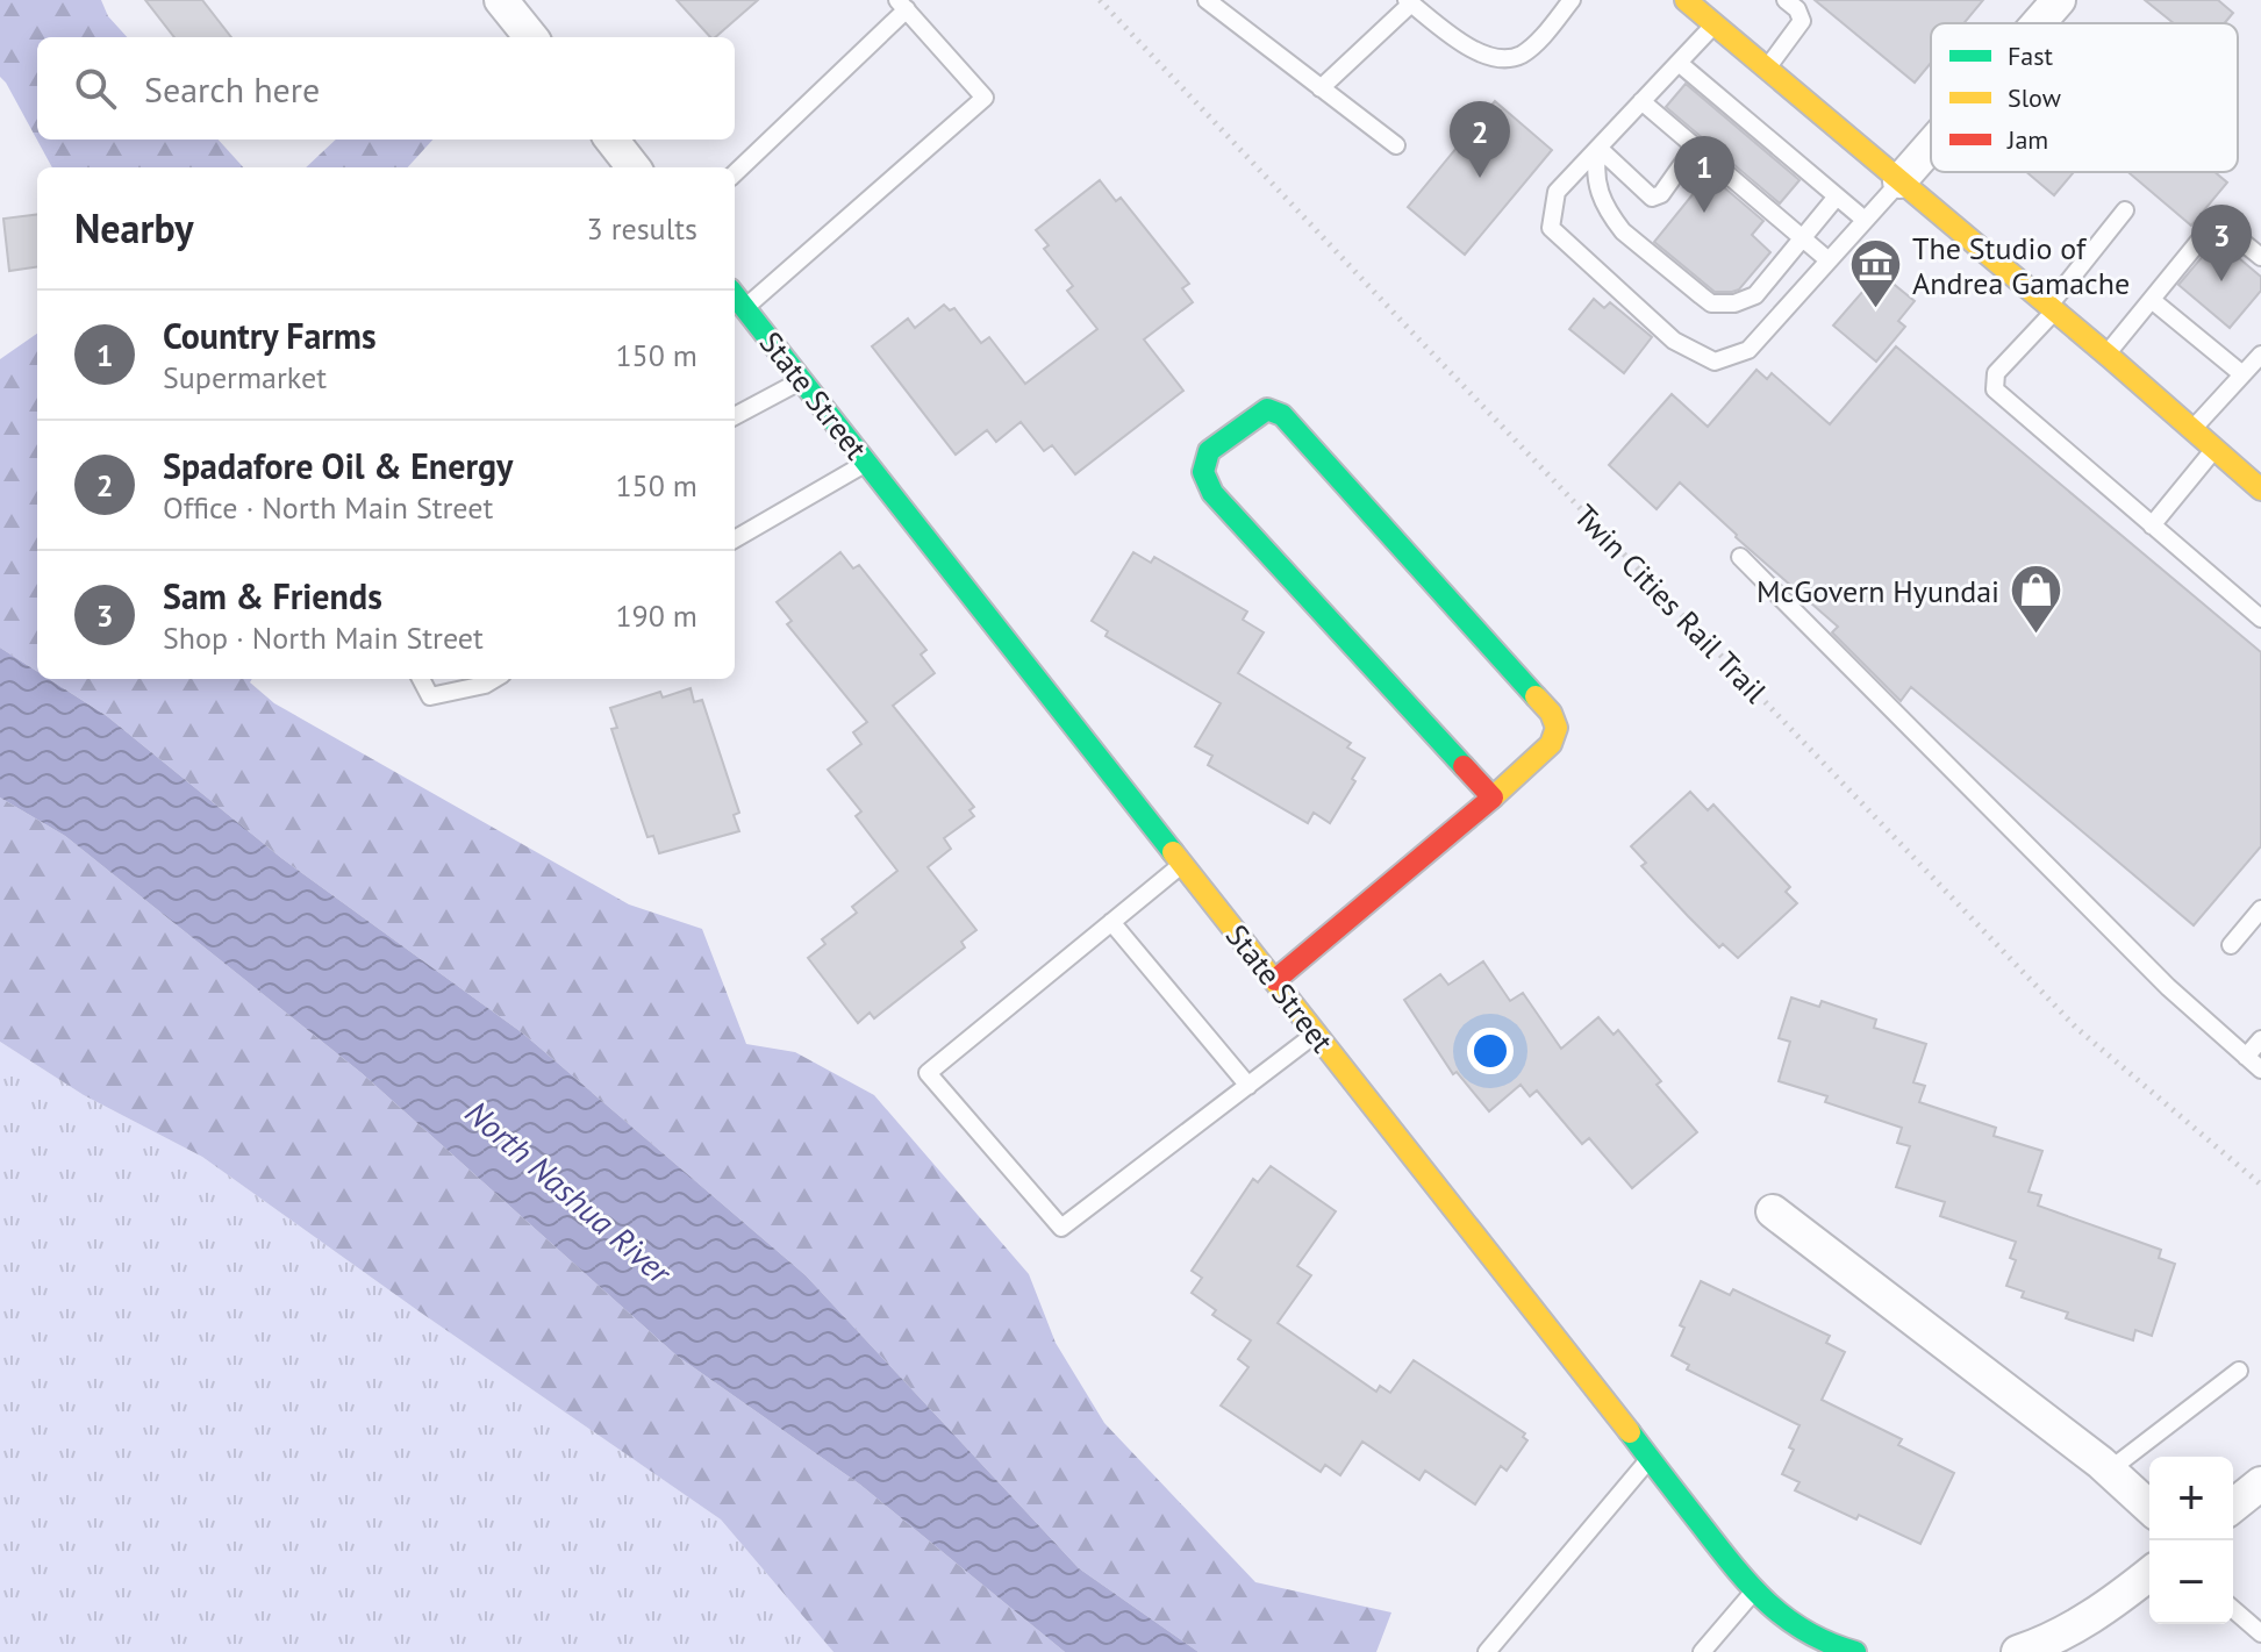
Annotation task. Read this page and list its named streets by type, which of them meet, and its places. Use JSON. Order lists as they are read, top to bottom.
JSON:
{
  "streets": {
    "main road": ["State Street"],
    "path": ["Twin Cities Rail Trail"]
  },
  "water": ["North Nashua River"],
  "places": {
    "museum": ["The Studio of Andrea Gamache"],
    "shop": ["McGovern Hyundai"]
  },
  "legend": ["Fast", "Slow", "Jam"],
  "page": {
    "search": "Search here",
    "pins": ["2", "1", "3"],
    "heading": ["Nearby", "3 results"],
    "list": [
      {
        "mark": "1",
        "name": "Country Farms",
        "note": "Supermarket",
        "value": "150 m"
      },
      {
        "mark": "2",
        "name": "Spadafore Oil & Energy",
        "note": "Office · North Main Street",
        "value": "150 m"
      },
      {
        "mark": "3",
        "name": "Sam & Friends",
        "note": "Shop · North Main Street",
        "value": "190 m"
      }
    ],
    "map_buttons": ["+", "−"]
  }
}
